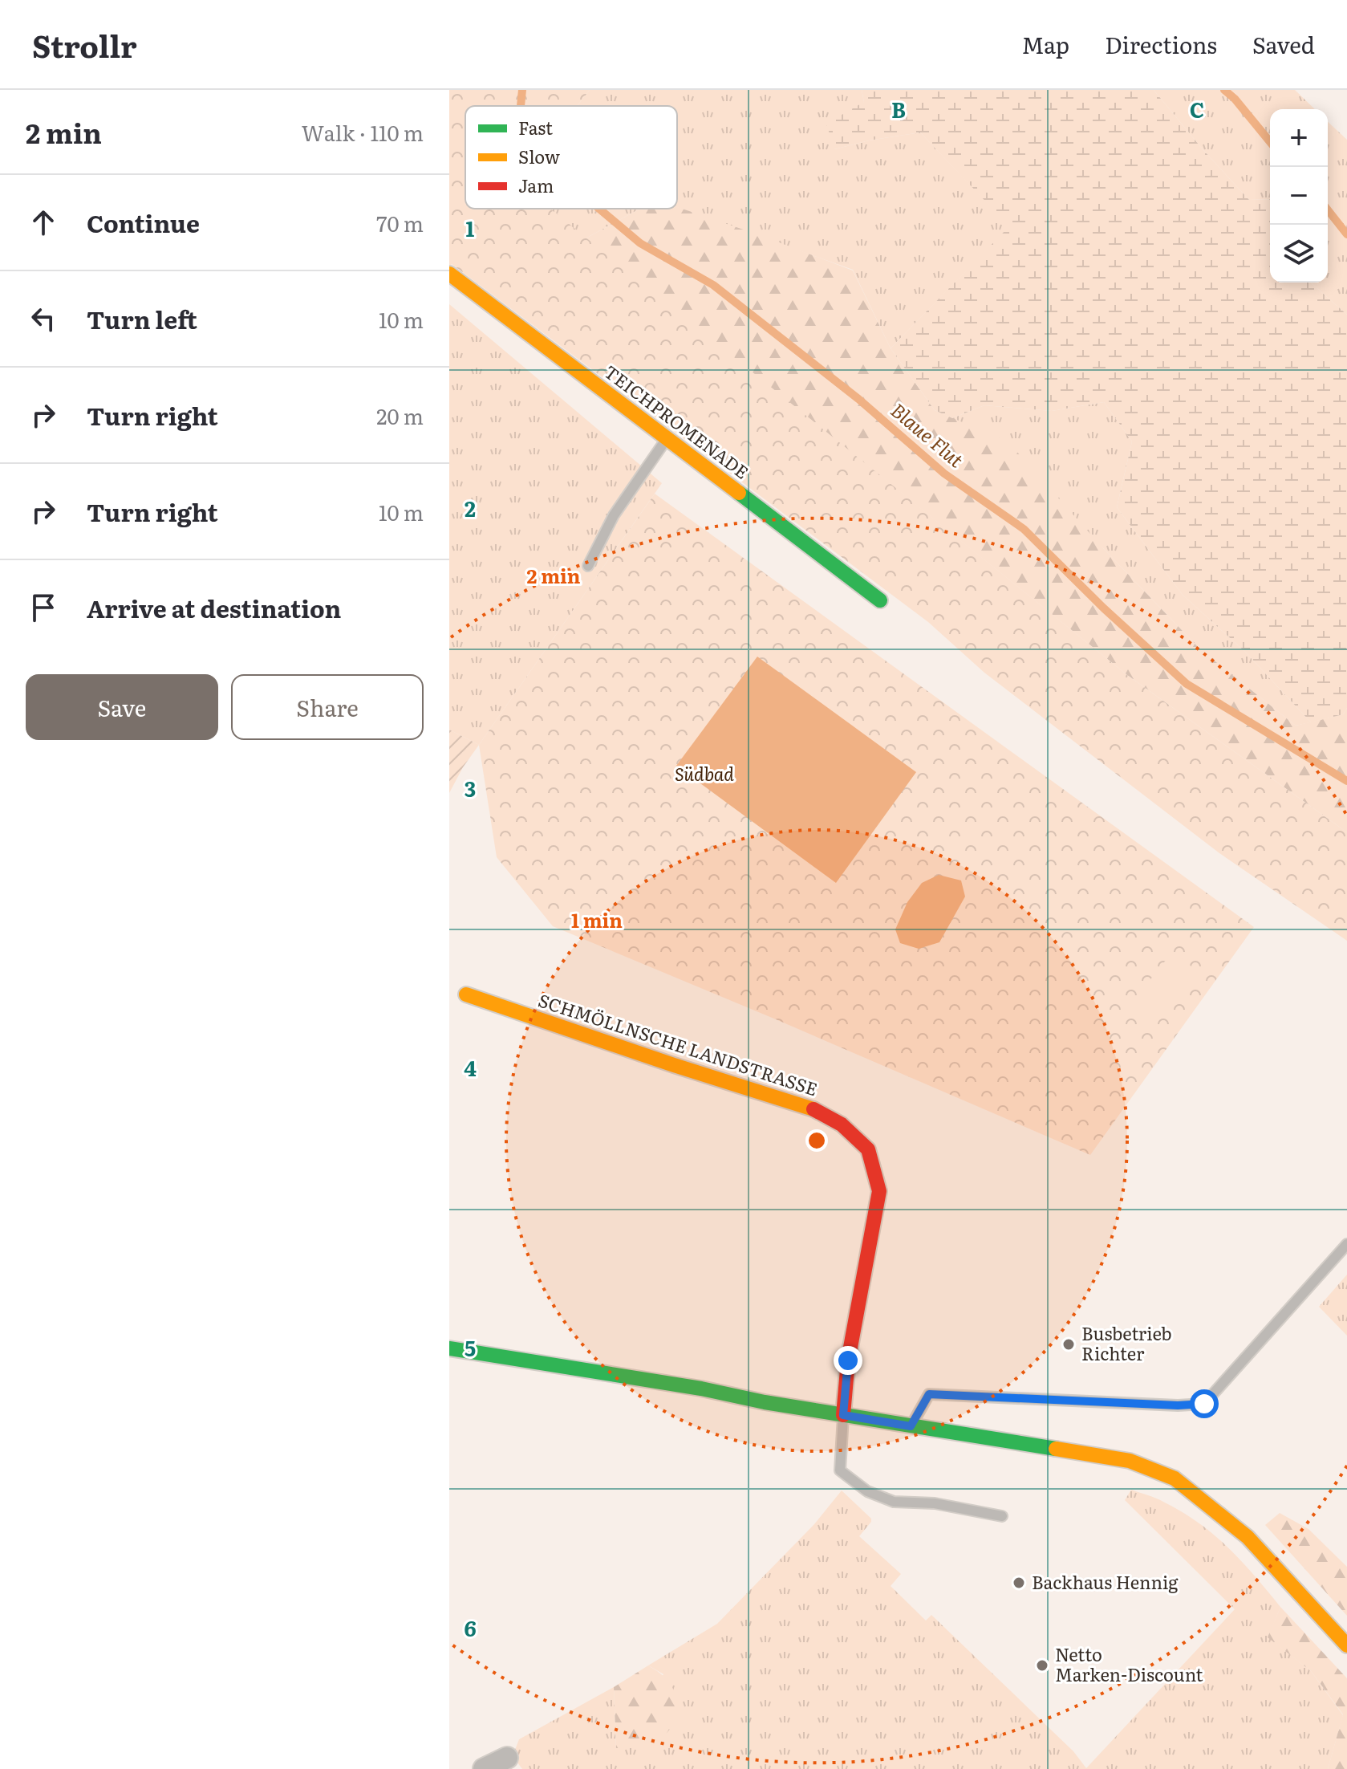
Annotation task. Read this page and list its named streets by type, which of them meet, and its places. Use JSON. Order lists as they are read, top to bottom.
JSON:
{
  "streets": {
    "street": ["TEICHPROMENADE", "SCHMÖLLNSCHE LANDSTRASSE"]
  },
  "water": ["Blaue Flut"],
  "parks": ["Südbad"],
  "places": ["Busbetrieb Richter", "Backhaus Hennig", "Netto Marken-Discount"],
  "legend": ["Fast", "Slow", "Jam"],
  "page": {
    "header": "Strollr",
    "nav": ["Map", "Directions", "Saved"],
    "heading": ["2 min", "Walk · 110 m"],
    "map_buttons": ["+", "−"],
    "list": [
      ["Continue", "70 m"],
      ["Turn left", "10 m"],
      ["Turn right", "20 m"],
      ["Turn right", "10 m"],
      "Arrive at destination"
    ],
    "buttons": ["Save", "Share"]
  },
  "grid": {
    "columns": ["B", "C"],
    "rows": [
      "1",
      "2",
      "3",
      "4",
      "5",
      "6"
    ]
  },
  "rings": ["2 min", "1 min"]
}
